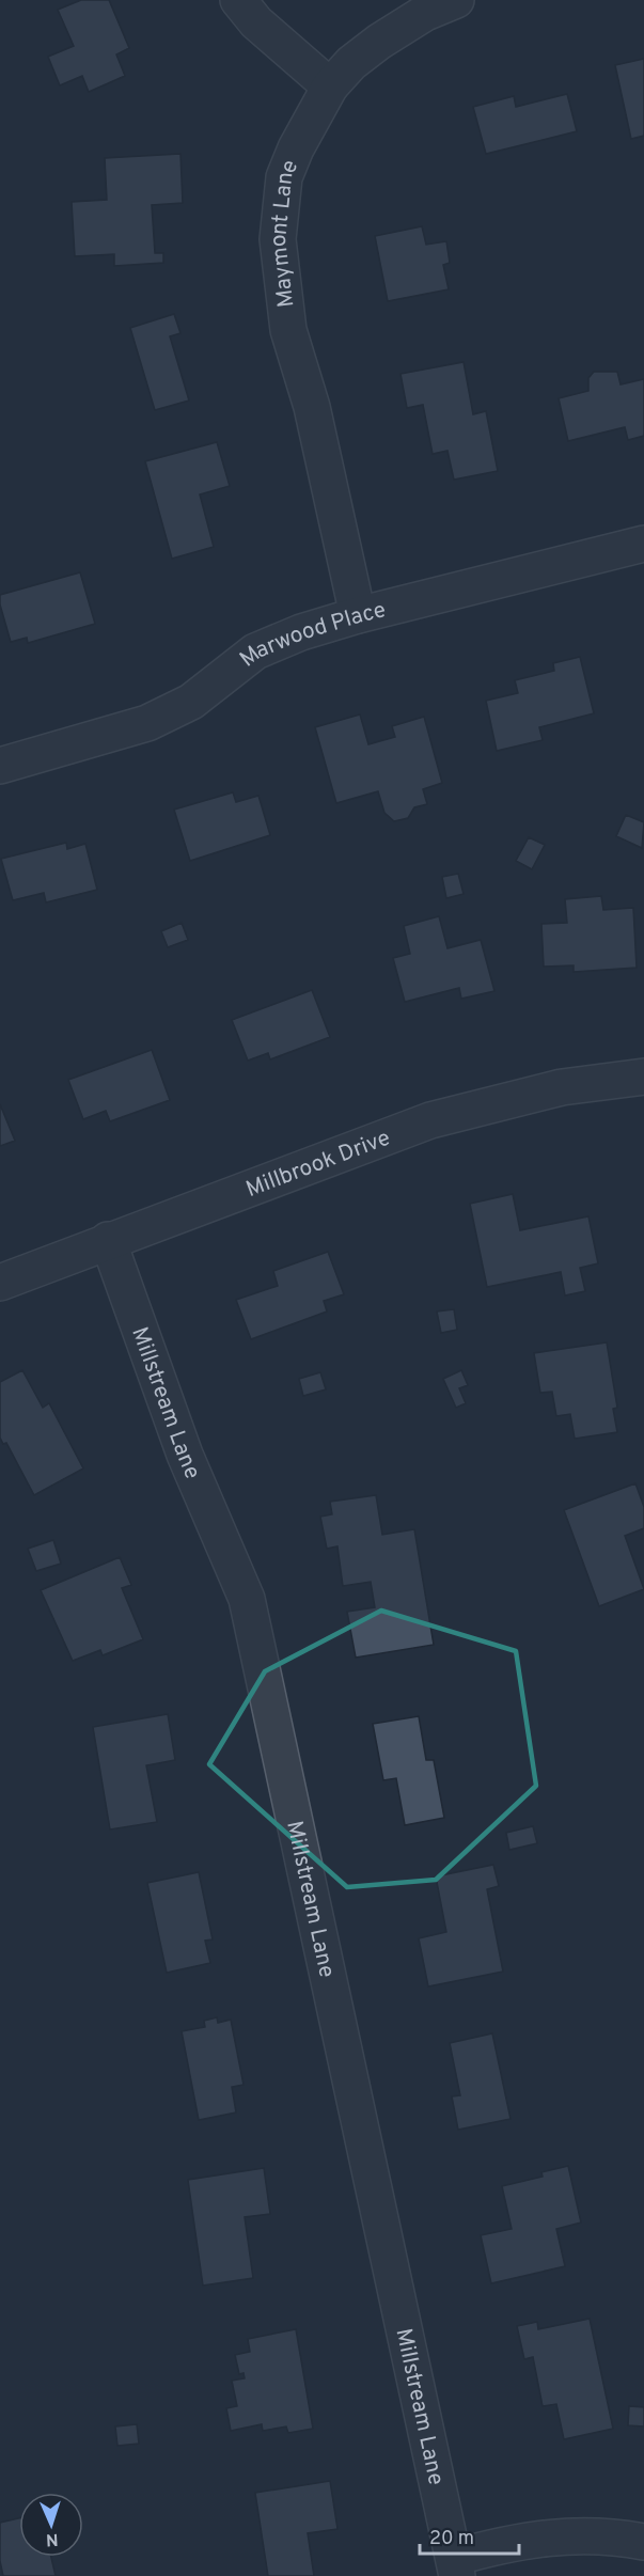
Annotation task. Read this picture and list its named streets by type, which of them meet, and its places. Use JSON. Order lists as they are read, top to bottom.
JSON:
{
  "streets": {
    "street": [
      "Maymont Lane",
      "Marwood Place",
      "Millbrook Drive",
      "Millstream Lane"
    ]
  },
  "crossings": [
    ["Maymont Lane", "Marwood Place"],
    ["Millbrook Drive", "Millstream Lane"]
  ],
  "scale_bar": "20 m",
  "north": "bottom"
}
